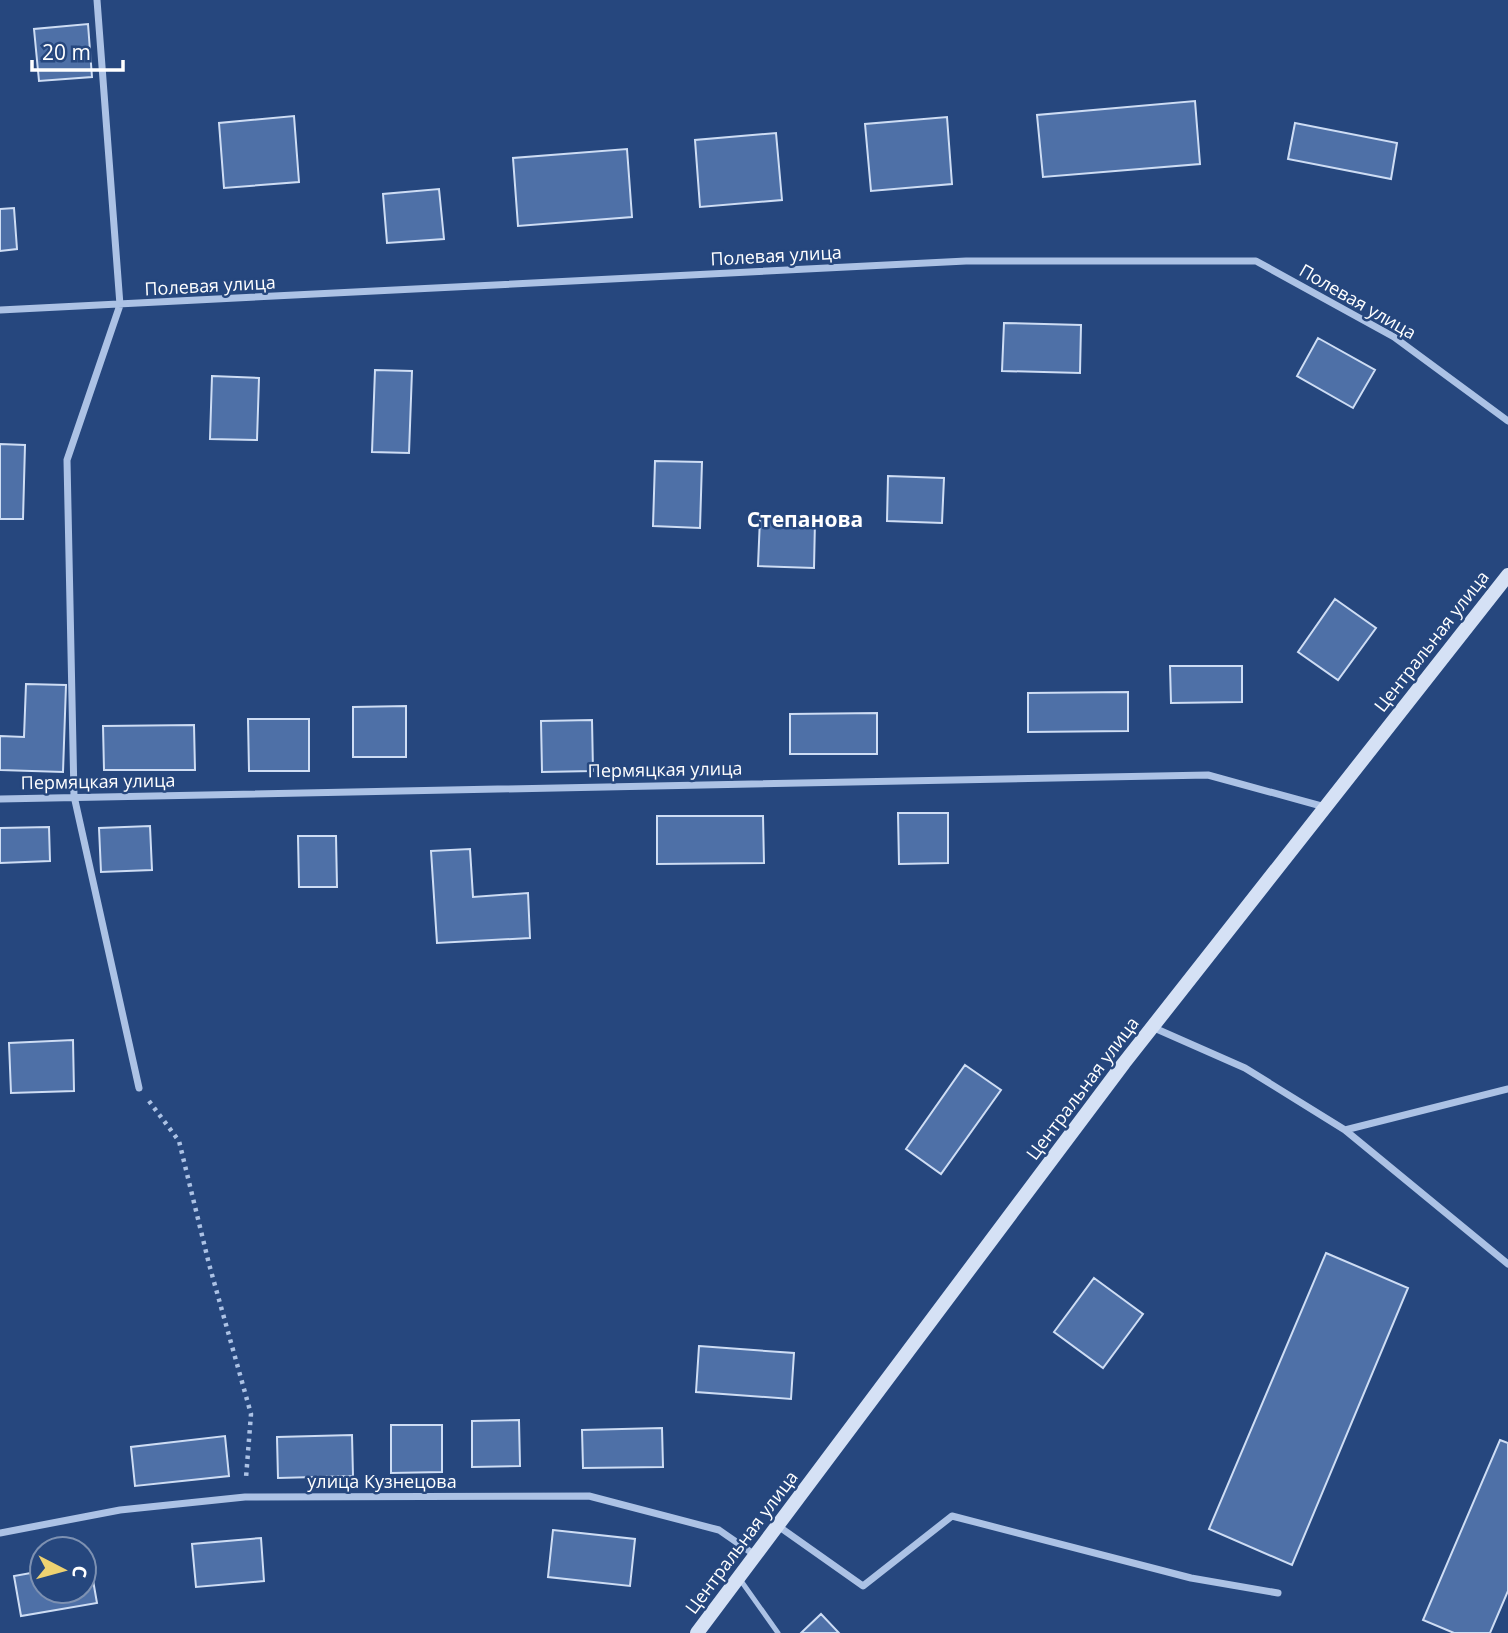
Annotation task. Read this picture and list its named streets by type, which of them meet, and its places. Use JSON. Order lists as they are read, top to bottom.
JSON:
{
  "streets": {
    "main road": ["Центральная улица"],
    "street": ["Полевая улица", "Пермяцкая улица", "улица Кузнецова"]
  },
  "crossings": [
    ["Центральная улица", "Пермяцкая улица"],
    ["Центральная улица", "улица Кузнецова"]
  ],
  "districts": ["Степанова"],
  "scale_bar": "20 m",
  "north": "right"
}
